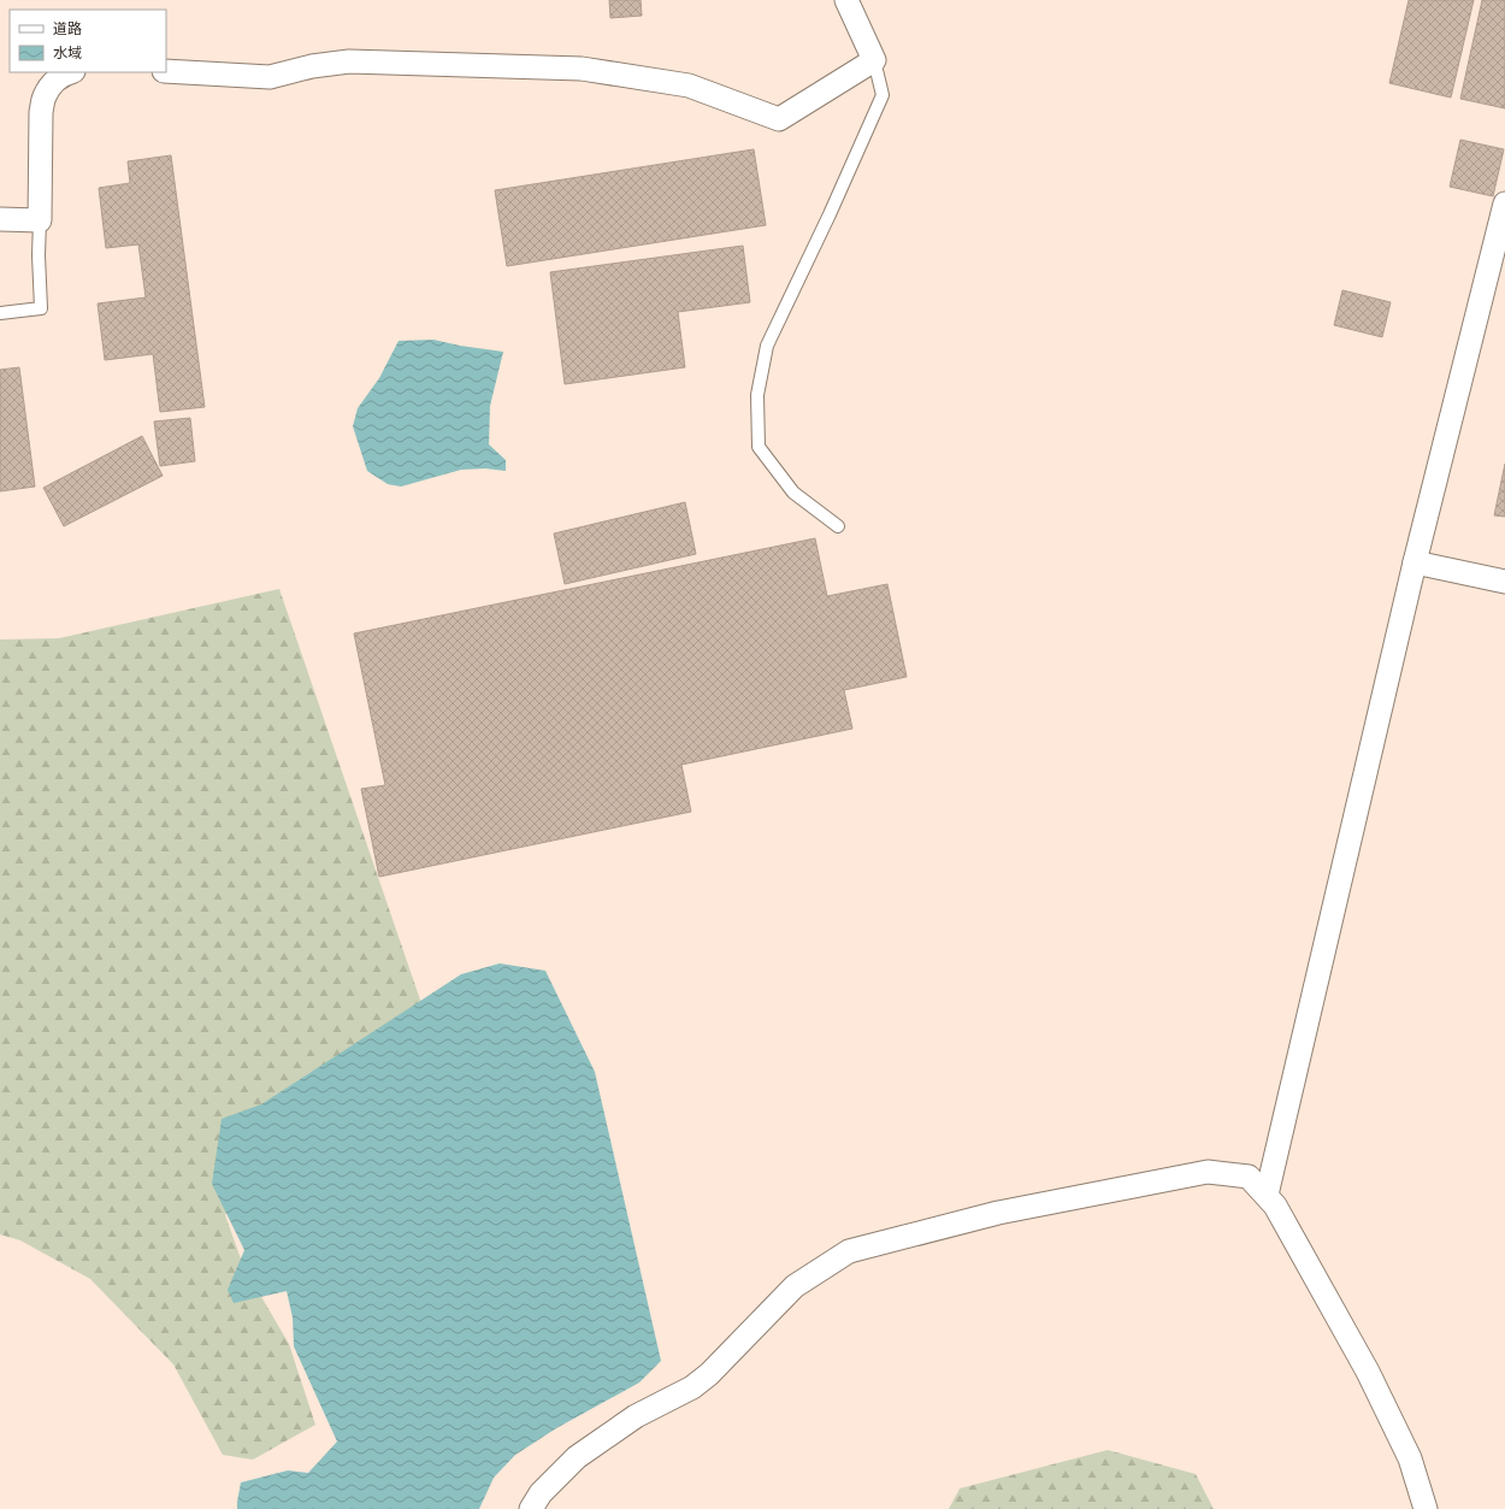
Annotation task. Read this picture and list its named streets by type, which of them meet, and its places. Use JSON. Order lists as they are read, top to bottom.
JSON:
{
  "legend": ["道路", "水域"]
}
